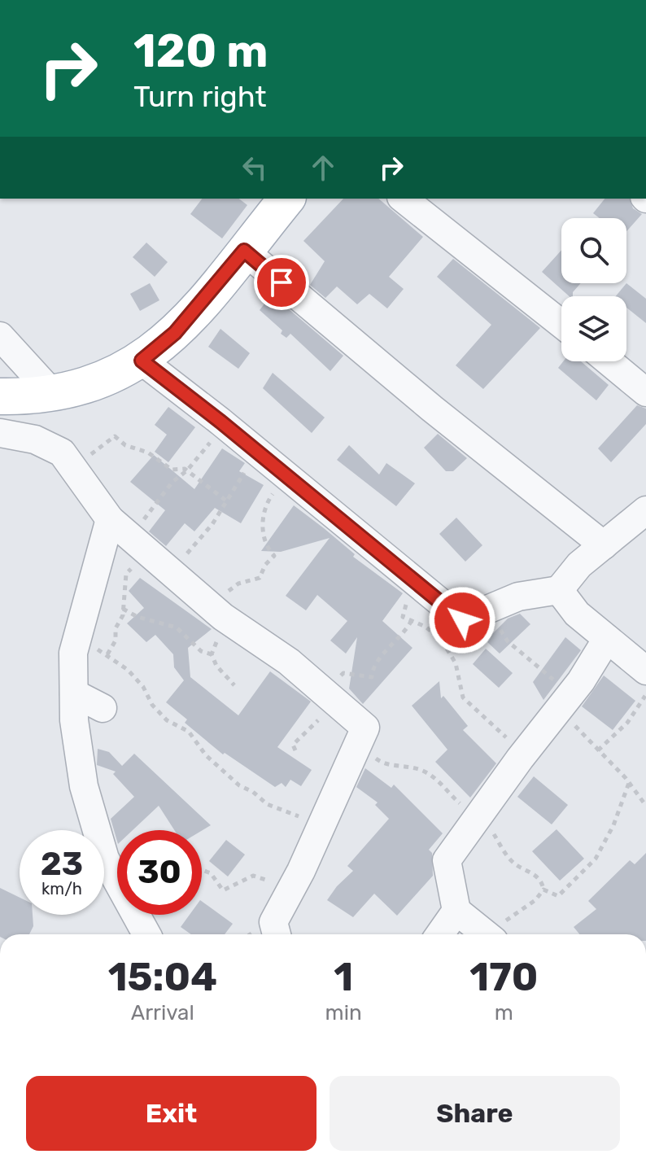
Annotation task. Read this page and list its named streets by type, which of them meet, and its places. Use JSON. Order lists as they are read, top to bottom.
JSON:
{
  "page": {
    "turn": ["120 m", "Turn right"],
    "speed": "23 km/h",
    "limit": "30",
    "eta": [
      "15:04",
      "Arrival",
      "1",
      "min",
      "170",
      "m"
    ],
    "buttons": ["Exit", "Share"]
  }
}
